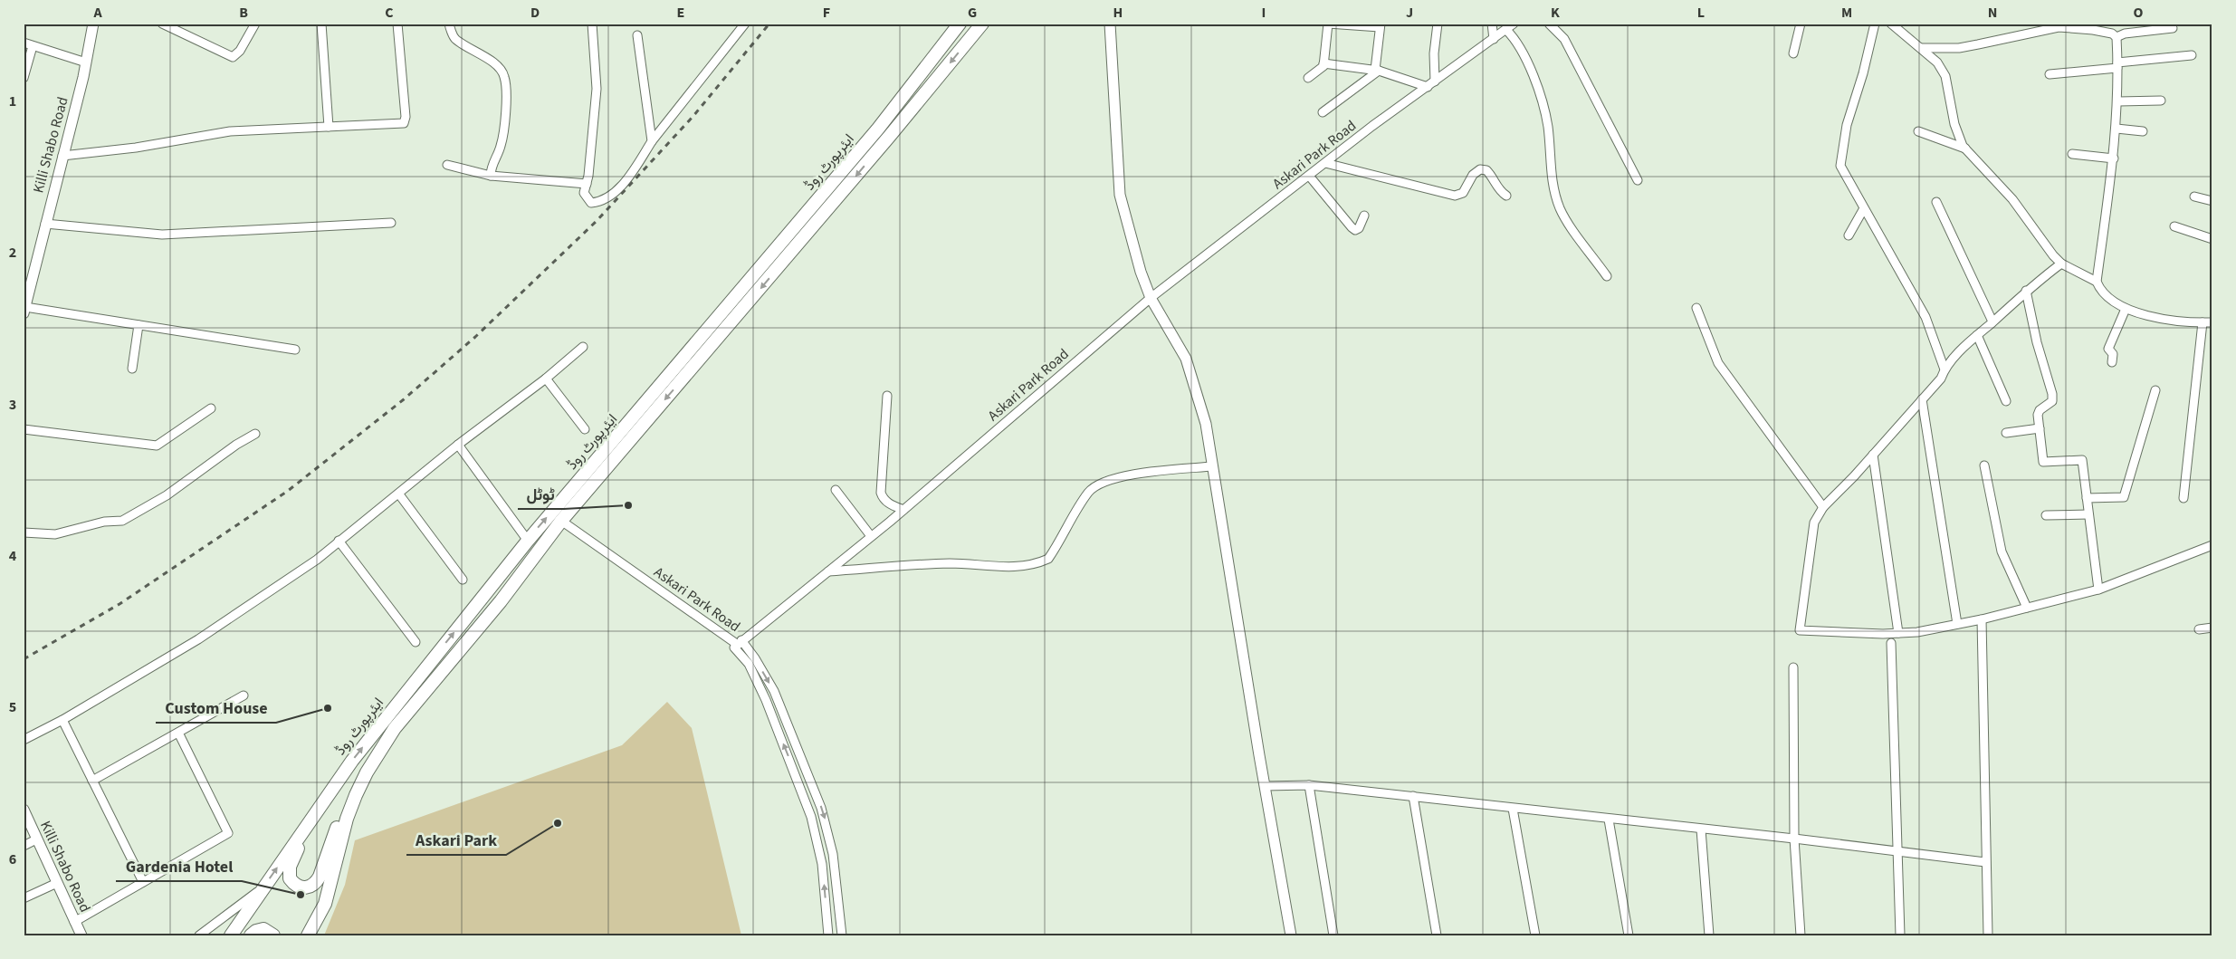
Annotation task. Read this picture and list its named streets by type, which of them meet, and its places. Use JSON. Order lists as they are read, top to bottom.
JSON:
{
  "streets": {
    "main road": ["ایئرپورٹ روڈ"],
    "street": ["Killi Shabo Road", "Askari Park Road"]
  },
  "crossings": [
    ["Askari Park Road", "ایئرپورٹ روڈ"]
  ],
  "places": [
    "ٹوٹل",
    "Custom House",
    "Askari Park",
    "Gardenia Hotel"
  ],
  "grid": {
    "columns": [
      "A",
      "B",
      "C",
      "D",
      "E",
      "F",
      "G",
      "H",
      "I",
      "J",
      "K",
      "L",
      "M",
      "N",
      "O"
    ],
    "rows": [
      "1",
      "2",
      "3",
      "4",
      "5",
      "6"
    ]
  }
}
